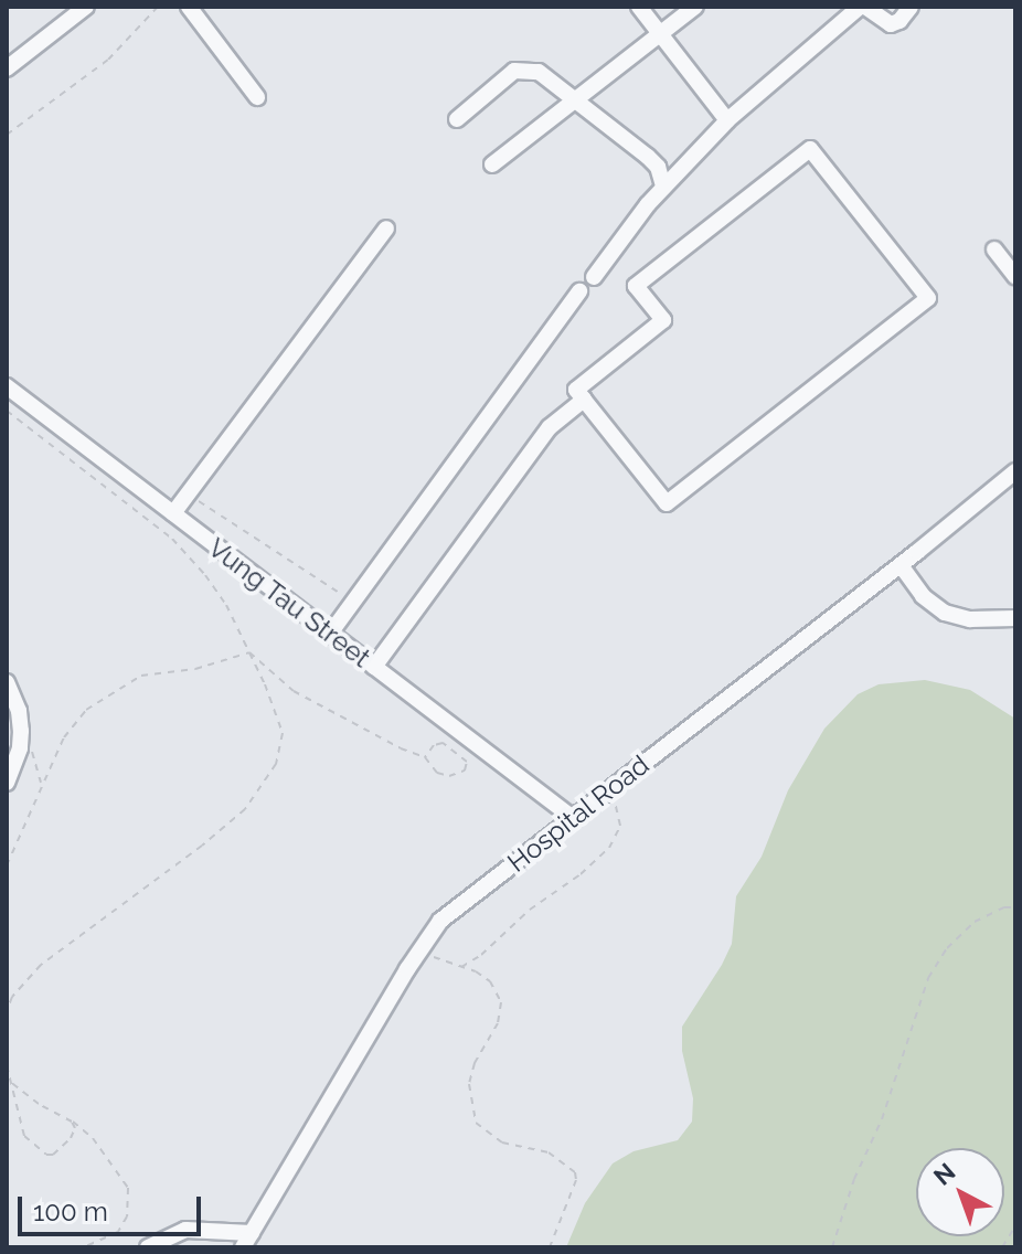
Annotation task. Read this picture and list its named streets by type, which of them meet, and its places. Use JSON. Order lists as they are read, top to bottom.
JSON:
{
  "streets": {
    "street": ["Vung Tau Street", "Hospital Road"]
  },
  "crossings": [
    ["Vung Tau Street", "Hospital Road"]
  ],
  "scale_bar": "100 m",
  "north": "top left"
}
